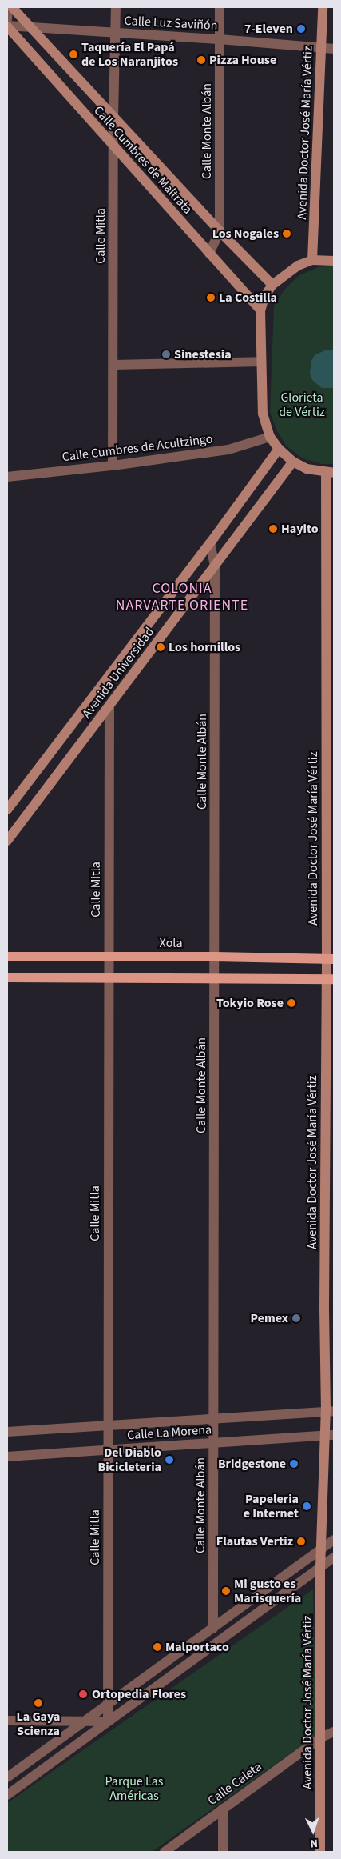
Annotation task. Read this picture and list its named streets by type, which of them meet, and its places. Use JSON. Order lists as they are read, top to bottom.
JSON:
{
  "streets": {
    "main road": [
      "Avenida Doctor José María Vértiz",
      "Calle Cumbres de Maltrata",
      "Avenida Universidad",
      "Xola"
    ],
    "street": [
      "Calle Luz Saviñón",
      "Calle Monte Albán",
      "Calle Mitla",
      "Calle Cumbres de Acultzingo",
      "Calle La Morena",
      "Calle Caleta"
    ]
  },
  "crossings": [
    ["Calle Luz Saviñón", "Calle Monte Albán"],
    ["Calle Luz Saviñón", "Avenida Doctor José María Vértiz"],
    ["Calle Luz Saviñón", "Calle Cumbres de Maltrata"],
    ["Calle Luz Saviñón", "Calle Mitla"],
    ["Calle Monte Albán", "Calle Cumbres de Maltrata"],
    ["Calle Monte Albán", "Avenida Universidad"],
    ["Calle Monte Albán", "Xola"],
    ["Calle Monte Albán", "Calle La Morena"],
    ["Avenida Doctor José María Vértiz", "Xola"],
    ["Avenida Doctor José María Vértiz", "Calle La Morena"],
    ["Avenida Doctor José María Vértiz", "Calle Caleta"],
    ["Calle Cumbres de Maltrata", "Calle Mitla"],
    ["Calle Mitla", "Calle Cumbres de Acultzingo"],
    ["Calle Mitla", "Avenida Universidad"],
    ["Calle Mitla", "Xola"],
    ["Calle Mitla", "Calle La Morena"]
  ],
  "districts": ["COLONIA NARVARTE ORIENTE"],
  "parks": ["Glorieta de Vértiz", "Parque Las Américas"],
  "places": [
    "7-Eleven",
    "Taquería El Papá de Los Naranjitos",
    "Pizza House",
    "Los Nogales",
    "La Costilla",
    "Sinestesia",
    "Hayito",
    "Los hornillos",
    "Tokyio Rose",
    "Pemex",
    "Del Diablo Bicicleteria",
    "Bridgestone",
    "Papeleria e Internet",
    "Flautas Vertiz",
    "Mi gusto es Marisquería",
    "Malportaco",
    "Ortopedia Flores",
    "La Gaya Scienza"
  ],
  "north": "bottom"
}
